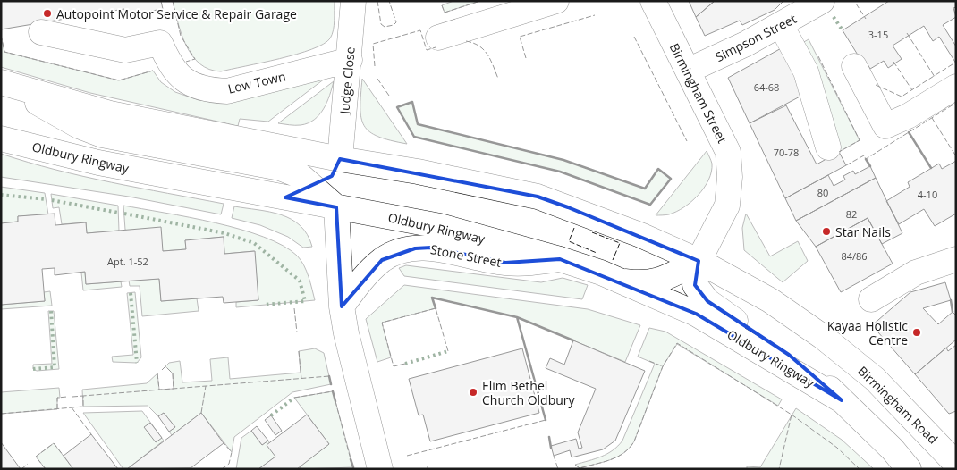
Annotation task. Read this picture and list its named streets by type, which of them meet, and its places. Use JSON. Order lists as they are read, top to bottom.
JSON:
{
  "streets": {
    "main road": [
      "Simpson Street",
      "Judge Close",
      "Low Town",
      "Birmingham Street",
      "Oldbury Ringway",
      "Stone Street",
      "Birmingham Road"
    ]
  },
  "crossings": [
    ["Simpson Street", "Birmingham Street"],
    ["Judge Close", "Low Town"],
    ["Birmingham Street", "Oldbury Ringway"],
    ["Oldbury Ringway", "Stone Street"]
  ],
  "places": [
    "Autopoint Motor Service & Repair Garage",
    "Star Nails",
    "Kayaa Holistic Centre",
    "Elim Bethel Church Oldbury"
  ],
  "house_numbers": [
    "3-15",
    "64-68",
    "70-78",
    "80",
    "4-10",
    "82",
    "84/86",
    "Apt. 1-52"
  ]
}
